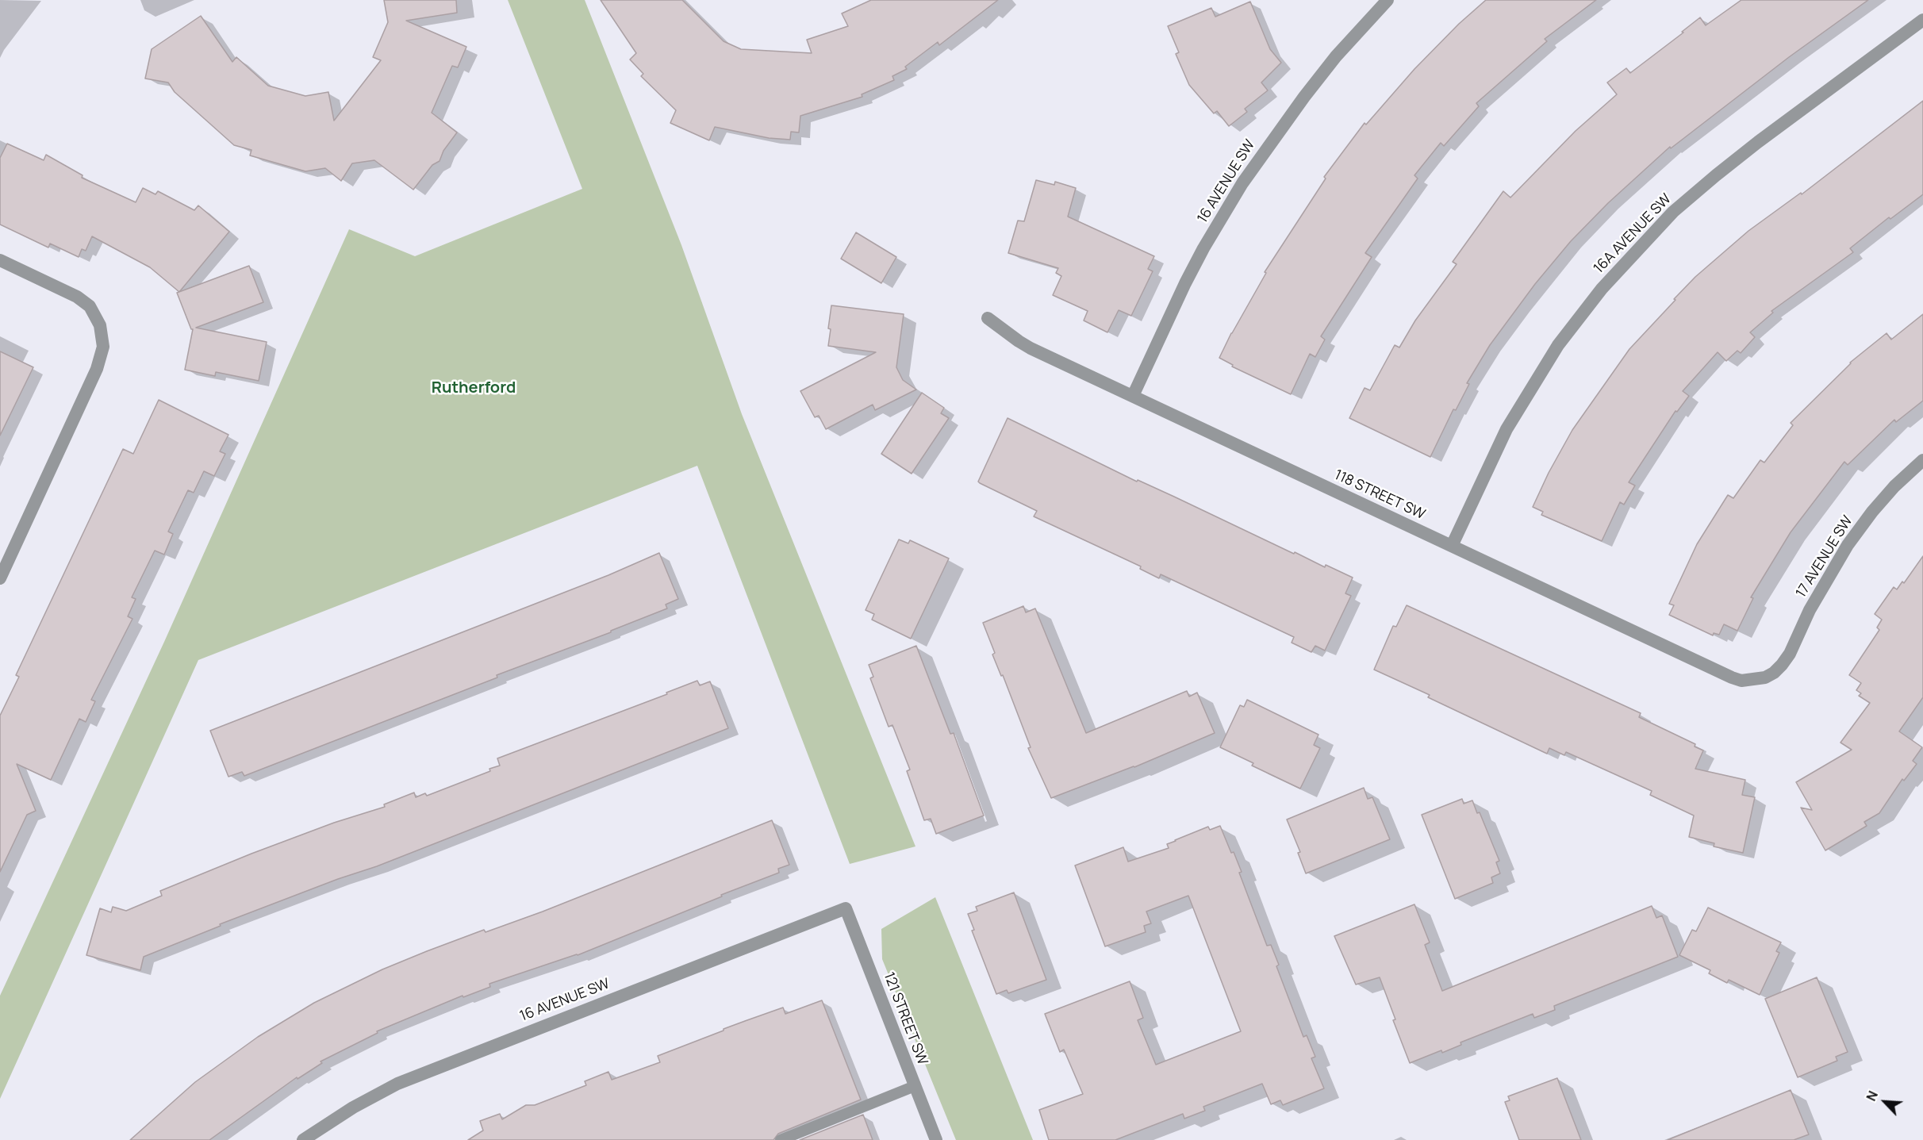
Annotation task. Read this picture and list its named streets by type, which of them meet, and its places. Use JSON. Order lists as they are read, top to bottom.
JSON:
{
  "streets": {
    "street": [
      "16 AVENUE SW",
      "16A AVENUE SW",
      "118 STREET SW",
      "17 AVENUE SW",
      "121 STREET SW"
    ]
  },
  "crossings": [
    ["16 AVENUE SW", "118 STREET SW"],
    ["16 AVENUE SW", "121 STREET SW"],
    ["16A AVENUE SW", "118 STREET SW"],
    ["118 STREET SW", "17 AVENUE SW"]
  ],
  "districts": ["Rutherford"],
  "north": "top left"
}
